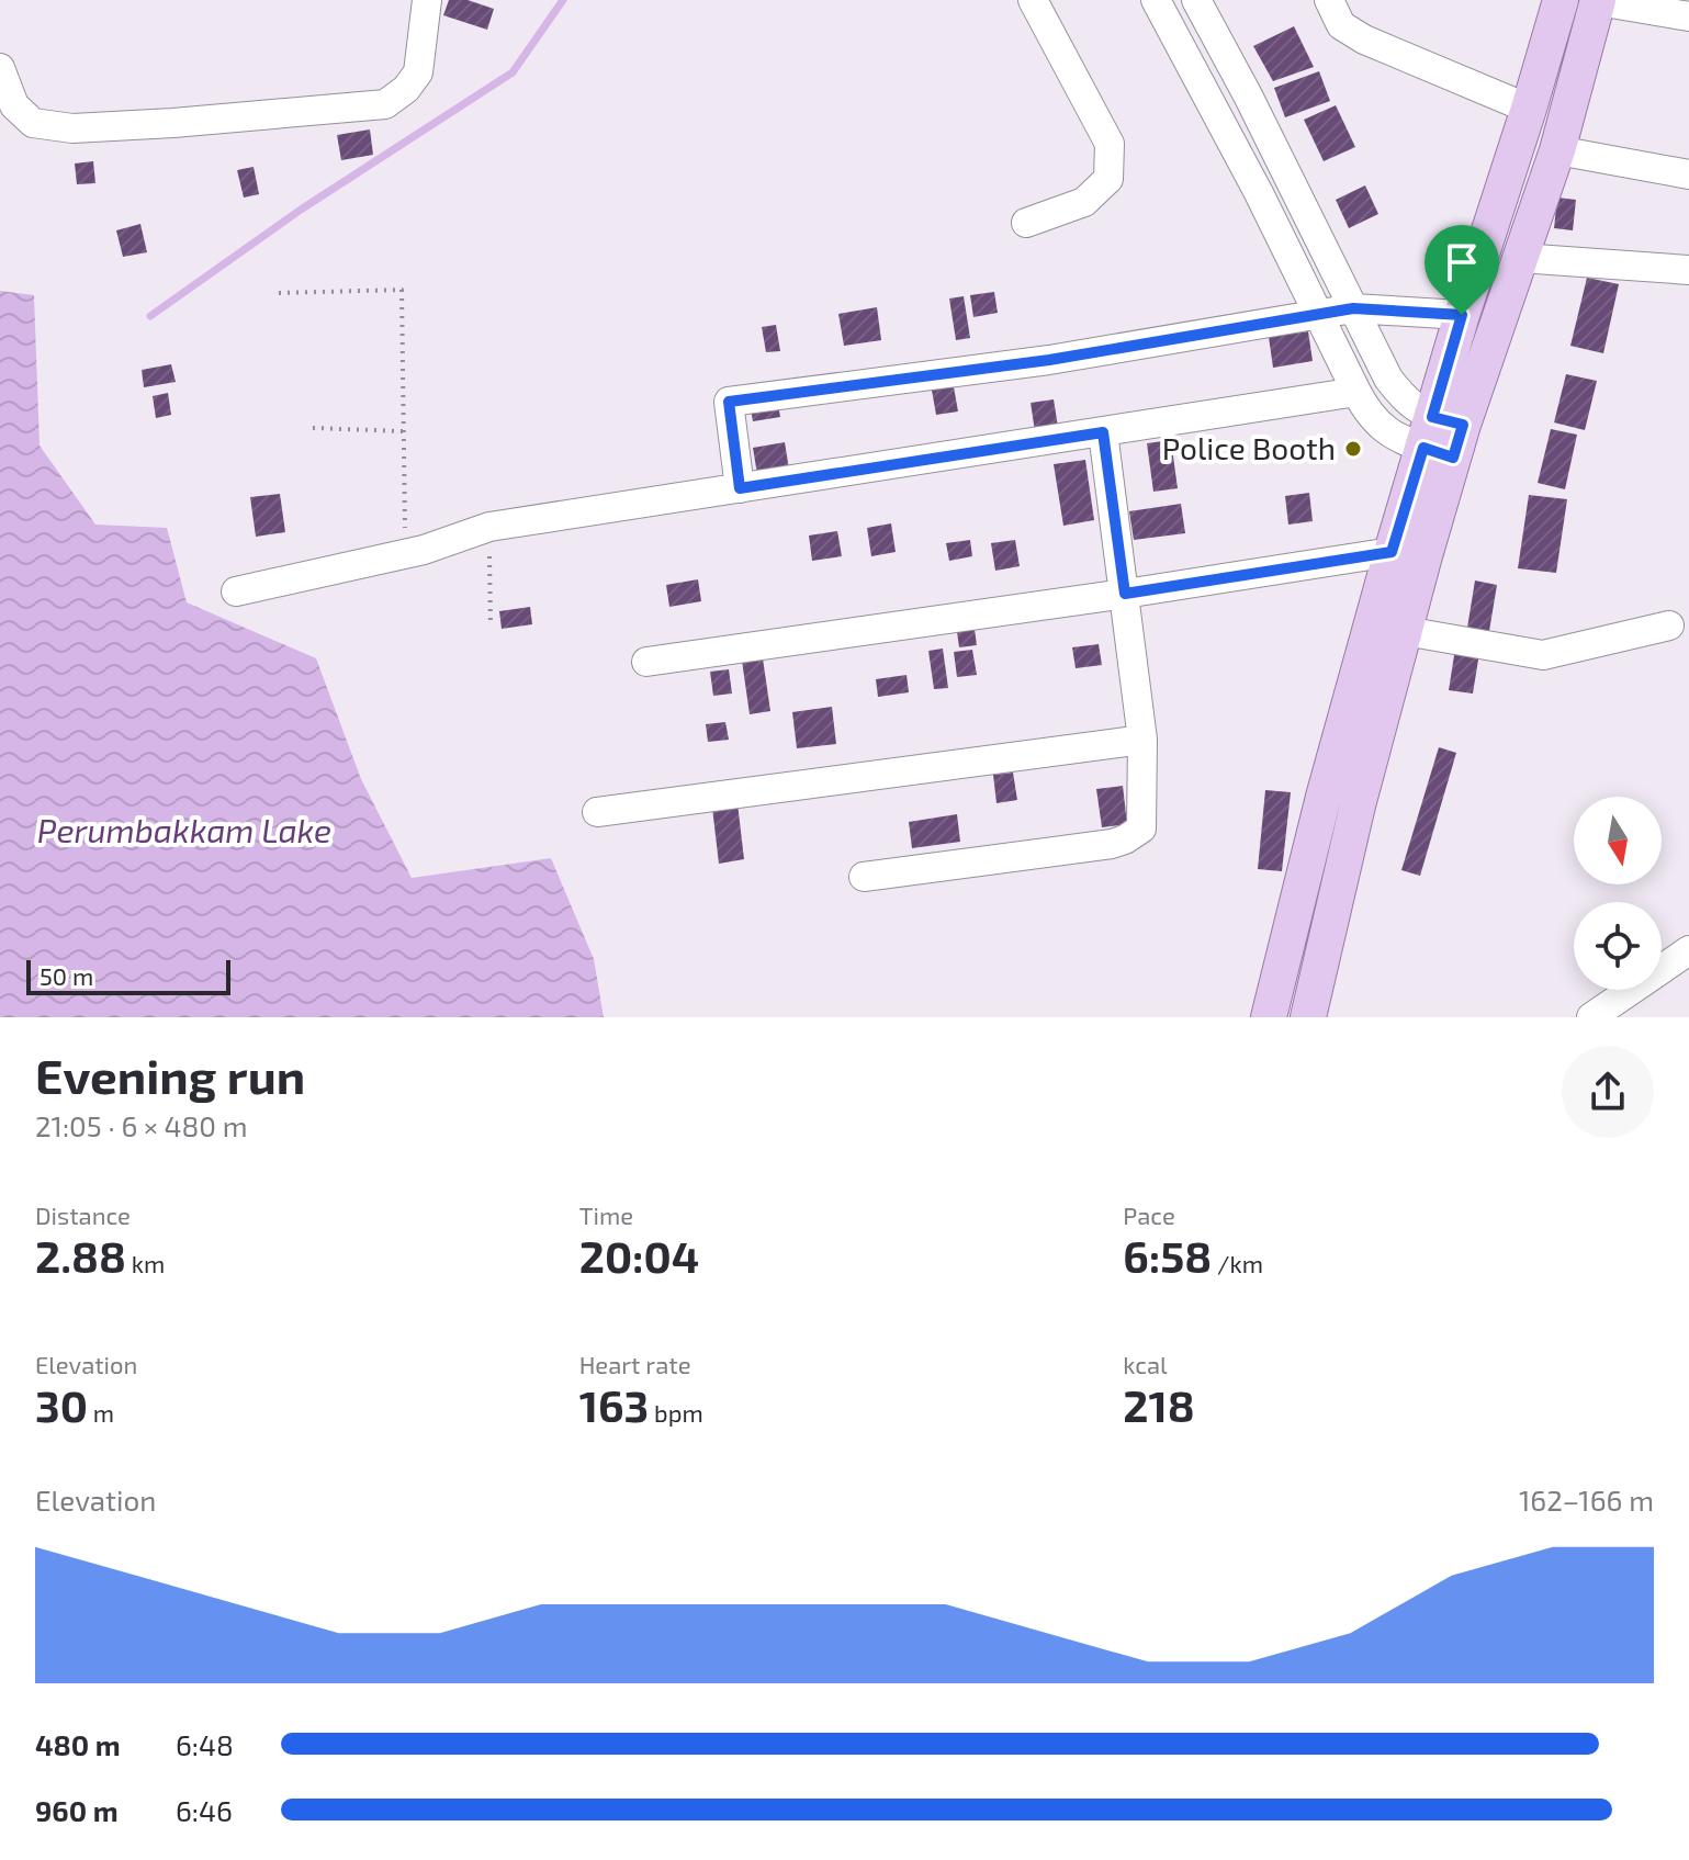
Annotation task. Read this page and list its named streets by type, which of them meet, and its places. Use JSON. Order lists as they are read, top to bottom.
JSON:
{
  "water": ["Perumbakkam Lake"],
  "places": ["Police Booth"],
  "scale_bar": "50 m",
  "north": "bottom",
  "page": {
    "scale": "50 m",
    "heading": ["Evening run", "21:05 · 6 × 480 m"],
    "stats": [
      ["Distance", "2.88 km"],
      ["Time", "20:04"],
      ["Pace", "6:58 /km"],
      ["Elevation", "30 m"],
      ["Heart rate", "163 bpm"],
      ["kcal", "218"]
    ],
    "chart": ["Elevation", "162–166 m"],
    "list": [
      {
        "name": "480 m",
        "note": "6:48"
      },
      {
        "name": "960 m",
        "note": "6:46"
      }
    ]
  }
}
